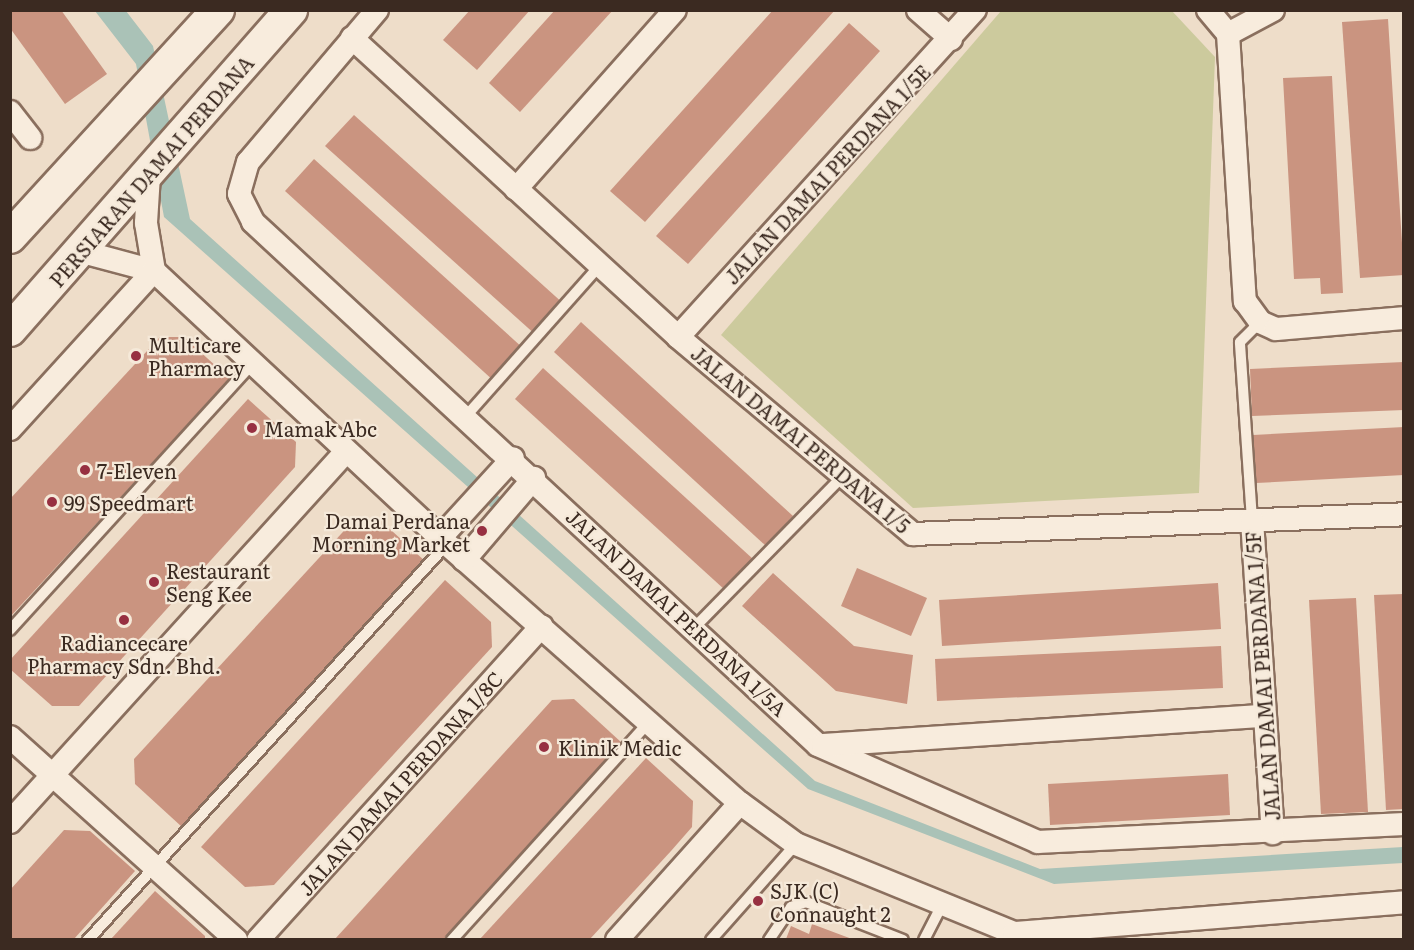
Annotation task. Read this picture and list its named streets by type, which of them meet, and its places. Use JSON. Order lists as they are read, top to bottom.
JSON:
{
  "streets": {
    "main road": ["PERSIARAN DAMAI PERDANA"],
    "street": [
      "JALAN DAMAI PERDANA 1/5E",
      "JALAN DAMAI PERDANA 1/5",
      "JALAN DAMAI PERDANA 1/5A",
      "JALAN DAMAI PERDANA 1/5F",
      "JALAN DAMAI PERDANA 1/8C"
    ]
  },
  "crossings": [
    ["JALAN DAMAI PERDANA 1/5E", "JALAN DAMAI PERDANA 1/5"],
    ["JALAN DAMAI PERDANA 1/5", "JALAN DAMAI PERDANA 1/5A"],
    ["JALAN DAMAI PERDANA 1/5", "JALAN DAMAI PERDANA 1/5F"],
    ["JALAN DAMAI PERDANA 1/5A", "JALAN DAMAI PERDANA 1/5F"]
  ],
  "places": [
    "Multicare Pharmacy",
    "Mamak Abc",
    "7-Eleven",
    "99 Speedmart",
    "Damai Perdana Morning Market",
    "Restaurant Seng Kee",
    "Radiancecare Pharmacy Sdn. Bhd.",
    "Klinik Medic",
    "SJK (C) Connaught 2"
  ]
}
